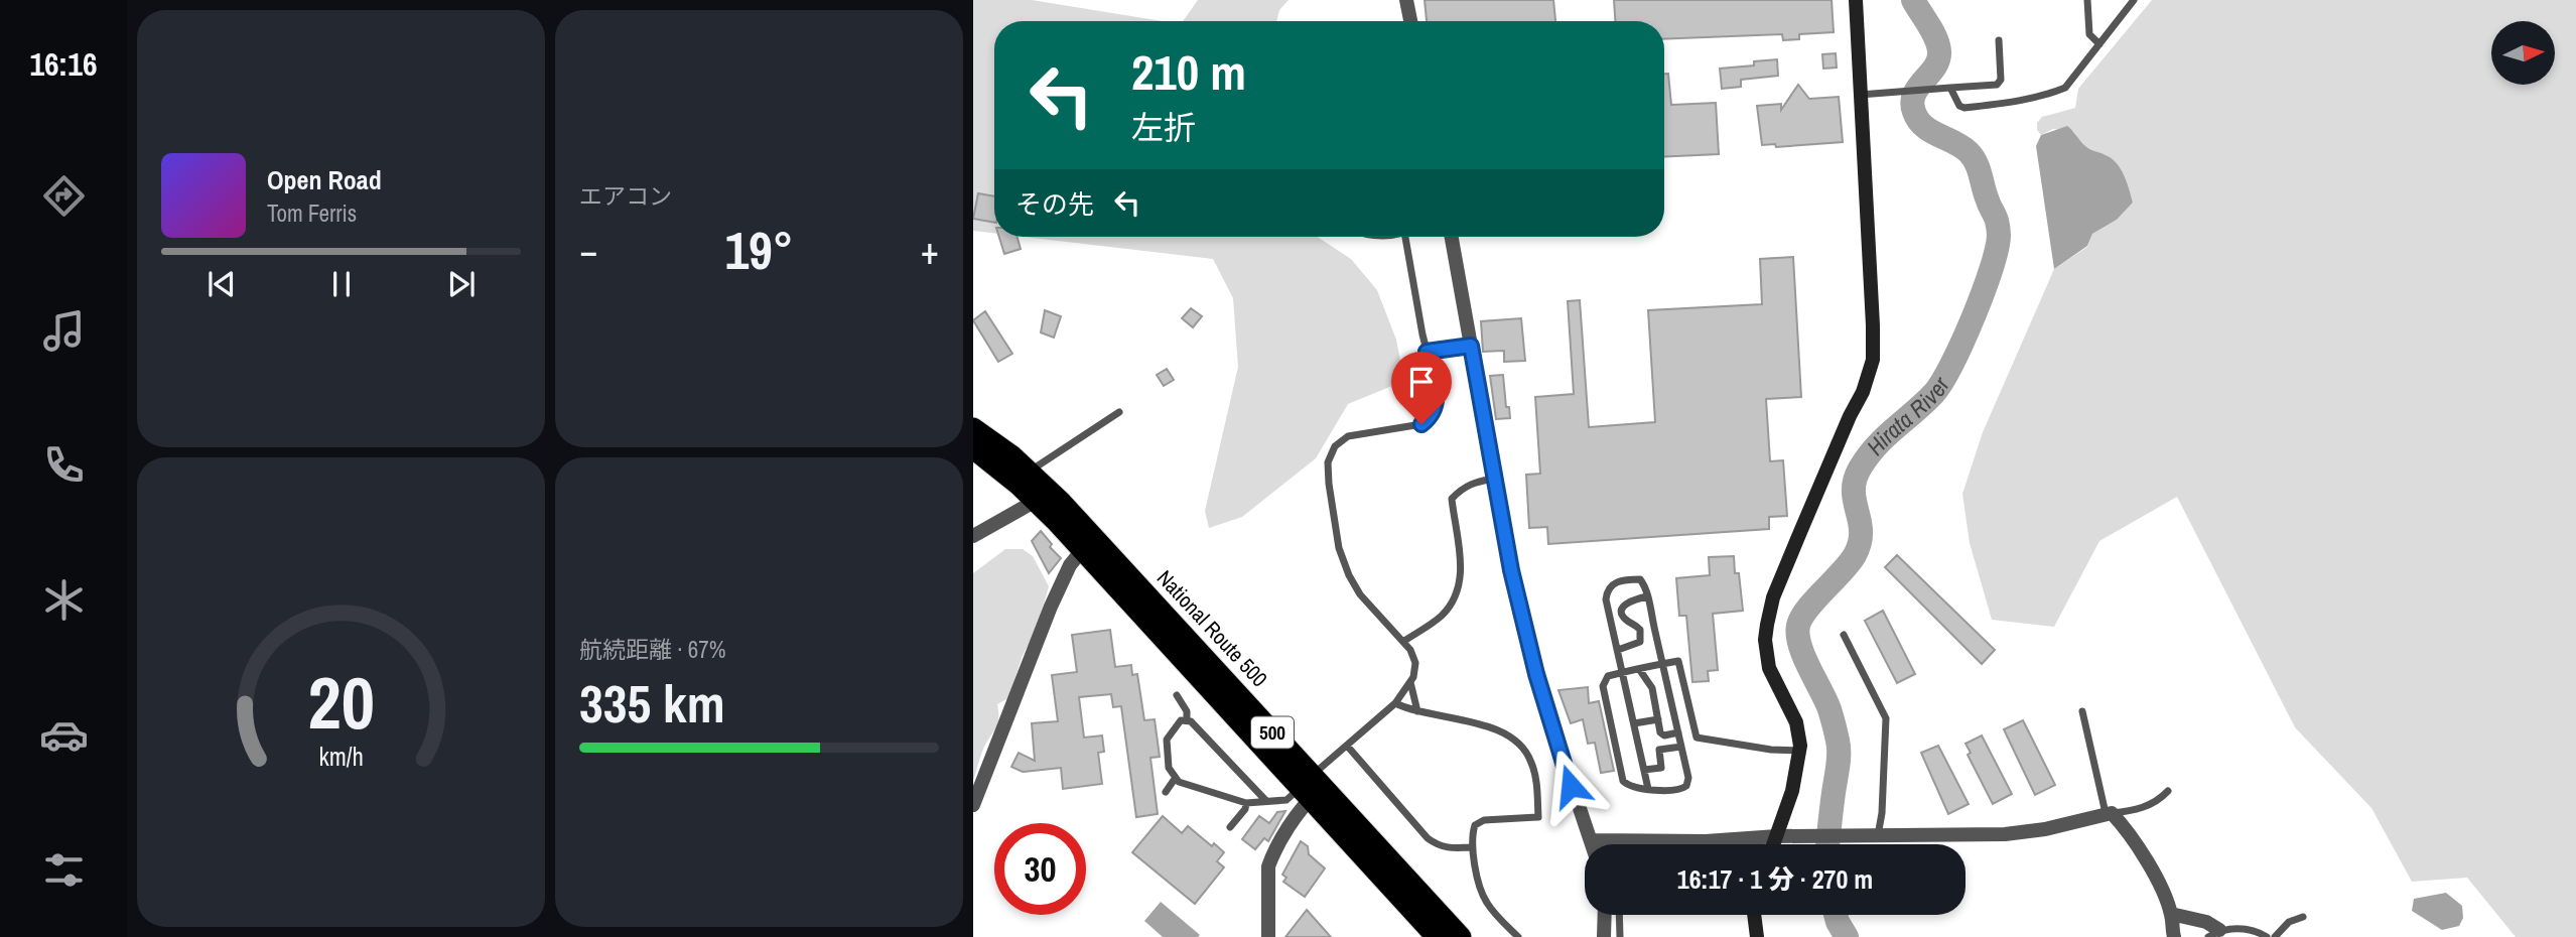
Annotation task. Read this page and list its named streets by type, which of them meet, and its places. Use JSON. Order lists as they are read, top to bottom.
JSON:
{
  "streets": {
    "highway": ["National Route 500", "500"]
  },
  "water": ["Hirata River"],
  "north": "right",
  "page": {
    "tabs": "16:16",
    "tile": [
      "エアコン",
      ["航続距離 · 67%", "335 km"]
    ],
    "turn": ["210 m", "左折"],
    "song": ["Open Road", "Tom Ferris"],
    "then": "その先",
    "heat": ["−", "19°", "+"],
    "limit": "30",
    "trip": "16:17 · 1 分 · 270 m",
    "gauge": ["20", "km/h"]
  }
}
